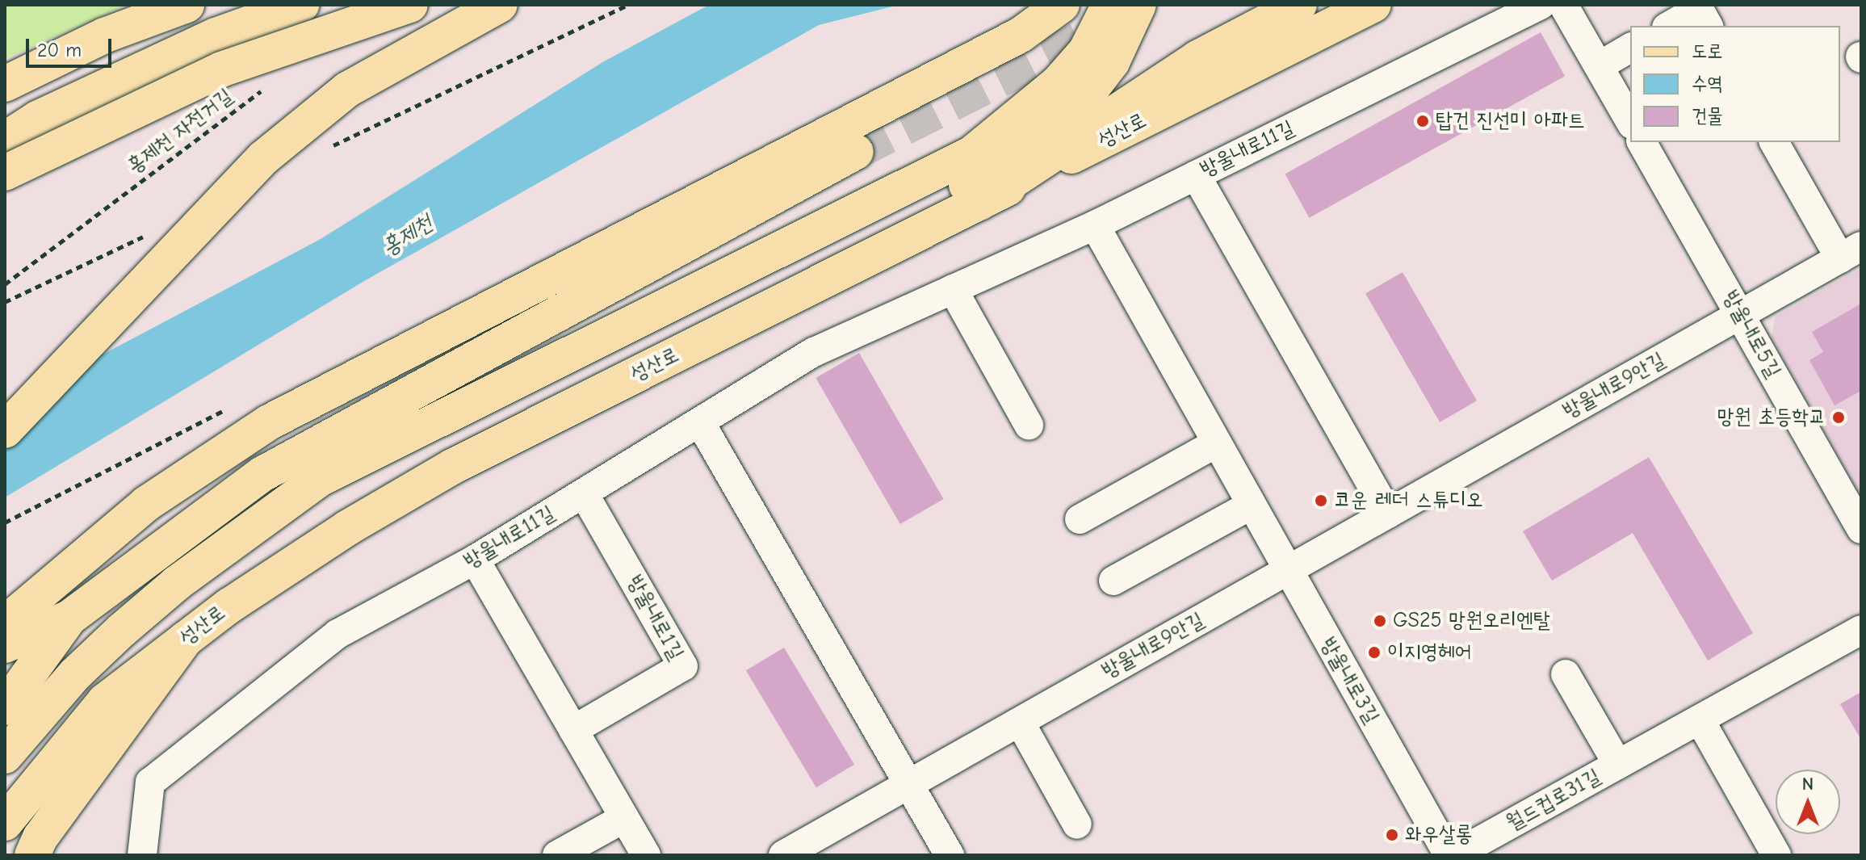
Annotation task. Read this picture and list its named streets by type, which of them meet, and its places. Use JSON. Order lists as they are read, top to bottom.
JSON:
{
  "streets": {
    "main road": ["성산로"],
    "street": [
      "방울내로11길",
      "방울내로5길",
      "방울내로9안길",
      "방울내로1길",
      "방울내로3길",
      "월드컵로31길"
    ],
    "path": ["홍제천 자전거길"]
  },
  "crossings": [
    ["방울내로11길", "방울내로1길"],
    ["방울내로11길", "방울내로3길"],
    ["방울내로5길", "방울내로9안길"],
    ["방울내로9안길", "방울내로3길"]
  ],
  "water": ["홍제천"],
  "places": [
    "탑건 진선미 아파트",
    "망원 초등학교",
    "코운 레더 스튜디오",
    "GS25 망원오리엔탈",
    "이지영헤어",
    "와우살롱"
  ],
  "legend": ["도로", "수역", "건물"],
  "scale_bar": "20 m",
  "north": "top"
}
